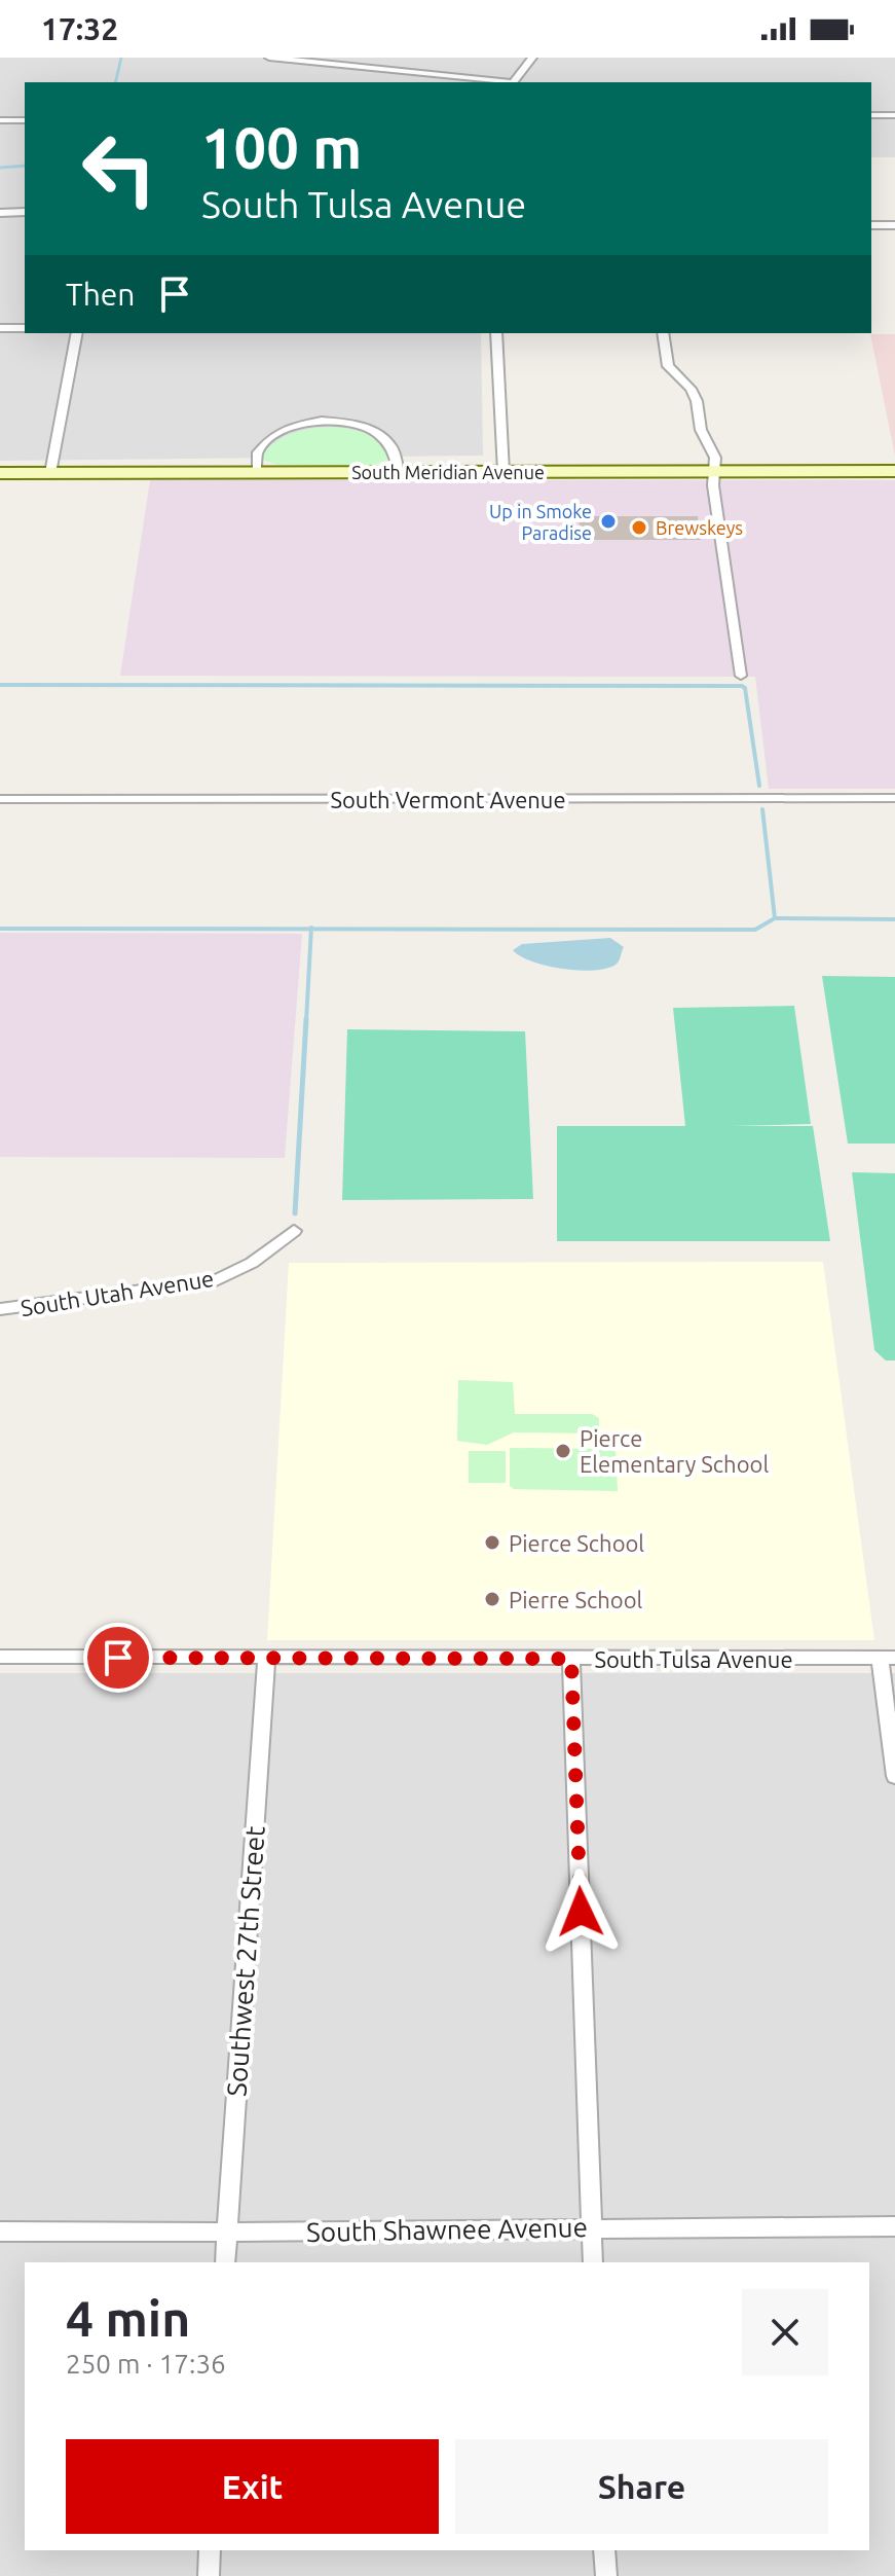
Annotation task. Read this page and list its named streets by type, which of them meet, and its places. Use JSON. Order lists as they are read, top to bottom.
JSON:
{
  "streets": {
    "main road": ["South Meridian Avenue"],
    "street": [
      "South Vermont Avenue",
      "South Utah Avenue",
      "South Tulsa Avenue",
      "Southwest 27th Street",
      "South Shawnee Avenue"
    ]
  },
  "crossings": [
    ["South Tulsa Avenue", "Southwest 27th Street"],
    ["Southwest 27th Street", "South Shawnee Avenue"]
  ],
  "places": [
    "Up in Smoke Paradise",
    "Brewskeys",
    "Pierce Elementary School",
    "Pierce School",
    "Pierre School"
  ],
  "page": {
    "status": "17:32",
    "turn": ["100 m", "South Tulsa Avenue"],
    "then": "Then",
    "heading": ["4 min", "250 m · 17:36"],
    "buttons": ["Exit", "Share"]
  }
}
